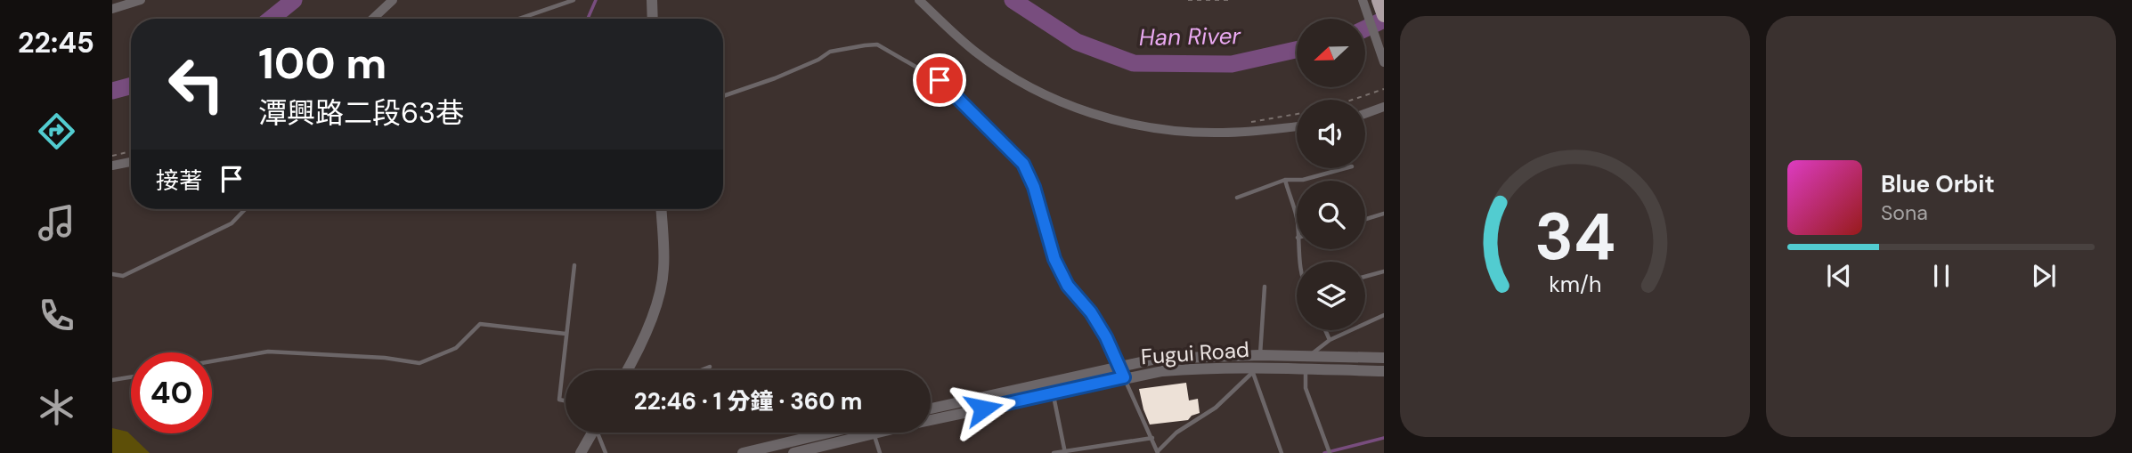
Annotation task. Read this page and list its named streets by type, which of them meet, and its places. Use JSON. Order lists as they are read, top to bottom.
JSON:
{
  "streets": {
    "street": ["Fugui Road"]
  },
  "water": ["Han River"],
  "north": "left",
  "page": {
    "tabs": "22:45",
    "turn": ["100 m", "潭興路二段63巷"],
    "then": "接著",
    "song": ["Blue Orbit", "Sona"],
    "limit": "40",
    "trip": "22:46 · 1 分鐘 · 360 m",
    "gauge": ["34", "km/h"]
  }
}
